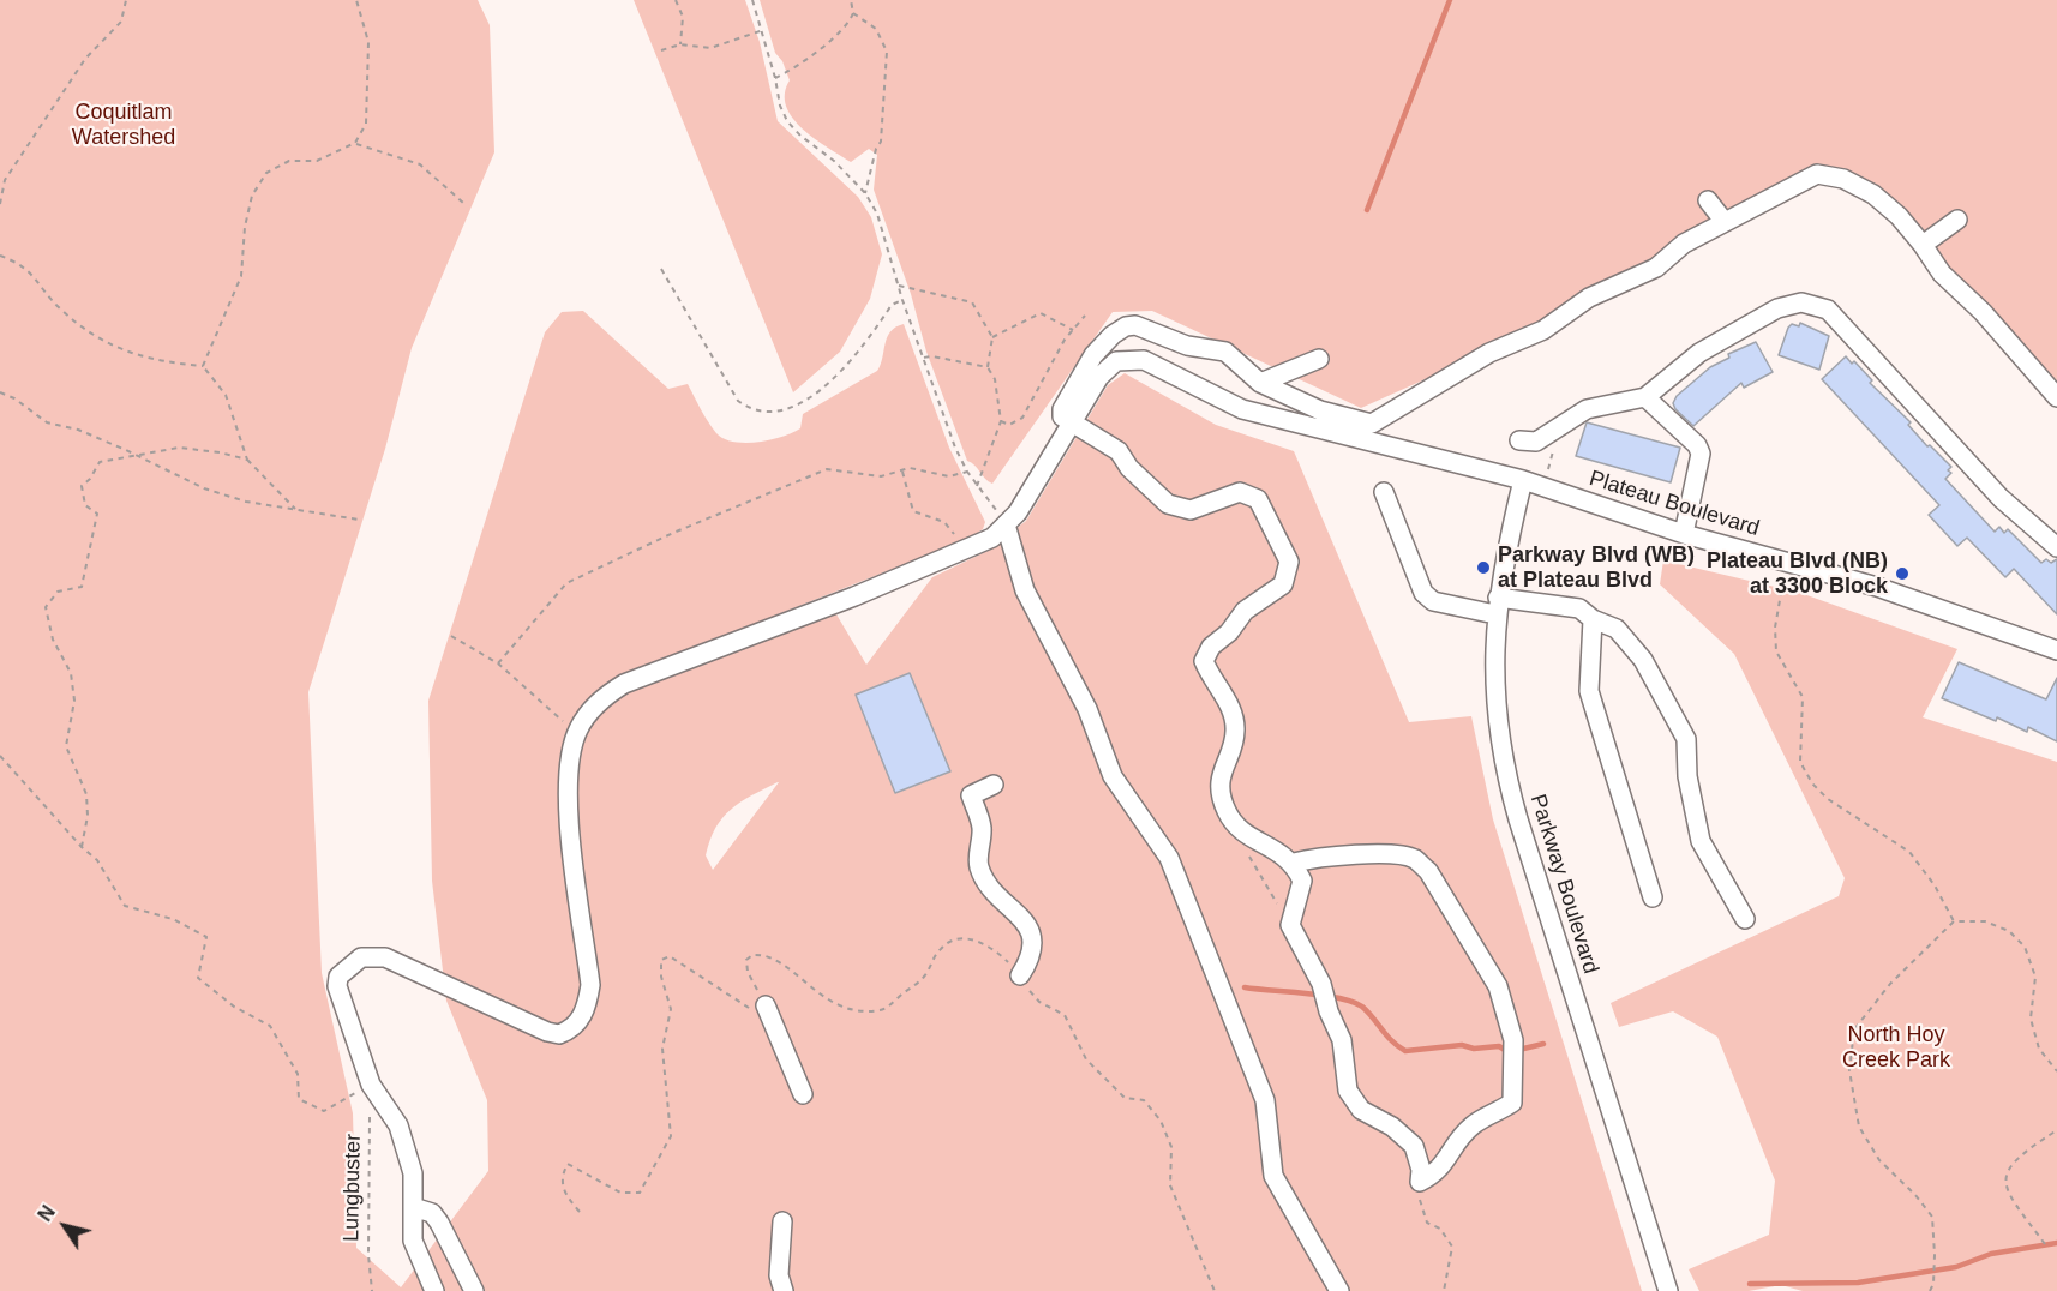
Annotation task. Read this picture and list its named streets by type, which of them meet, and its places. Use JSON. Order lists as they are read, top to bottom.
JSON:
{
  "streets": {
    "street": ["Plateau Boulevard", "Parkway Boulevard"],
    "path": ["Lungbuster"]
  },
  "crossings": [
    ["Plateau Boulevard", "Parkway Boulevard"]
  ],
  "parks": ["Coquitlam Watershed", "North Hoy Creek Park"],
  "places": ["Parkway Blvd (WB) at Plateau Blvd", "Plateau Blvd (NB) at 3300 Block"],
  "north": "top left"
}
